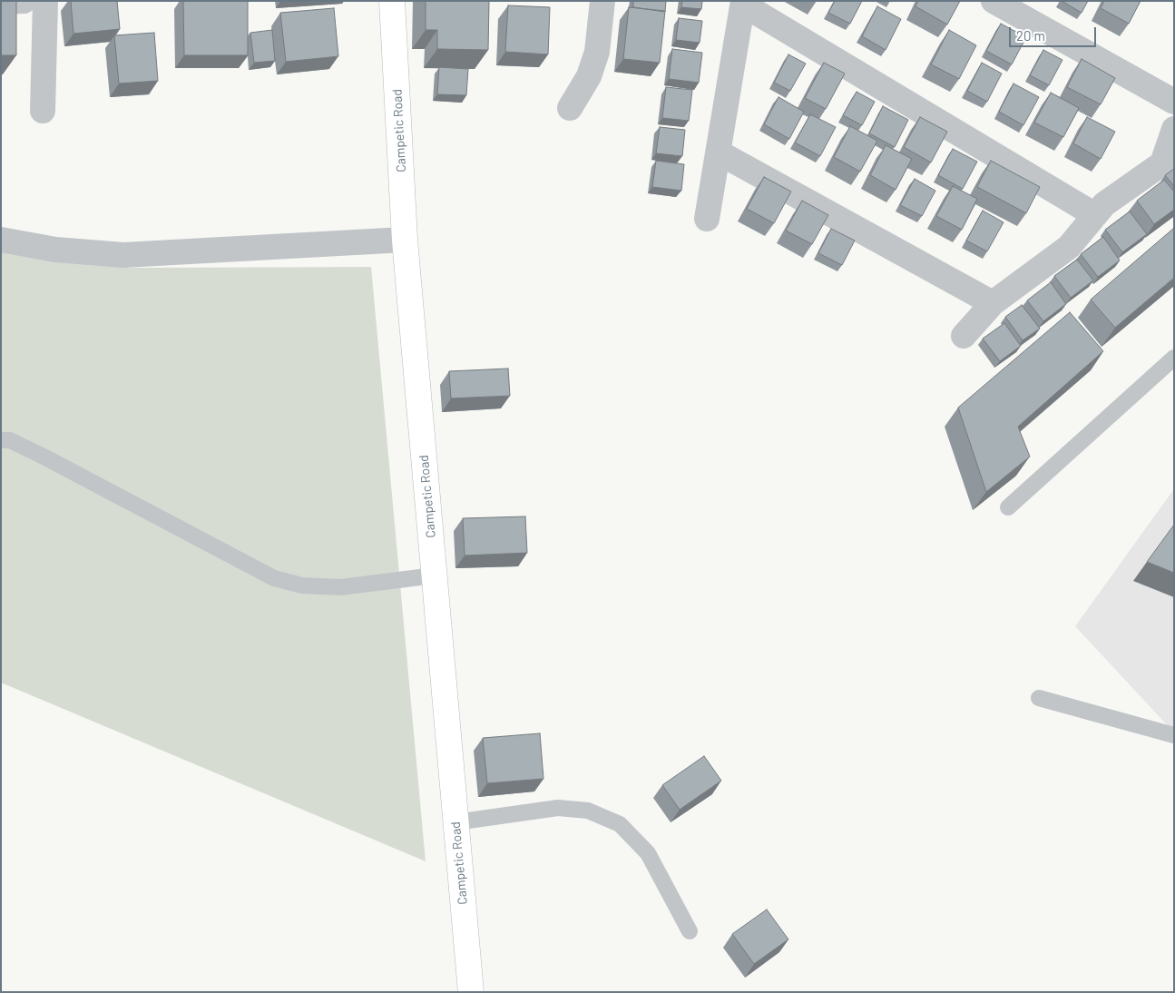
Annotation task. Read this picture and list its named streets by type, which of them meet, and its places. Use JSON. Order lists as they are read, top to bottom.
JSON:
{
  "streets": {
    "street": ["Campetic Road"]
  },
  "scale_bar": "20 m"
}
